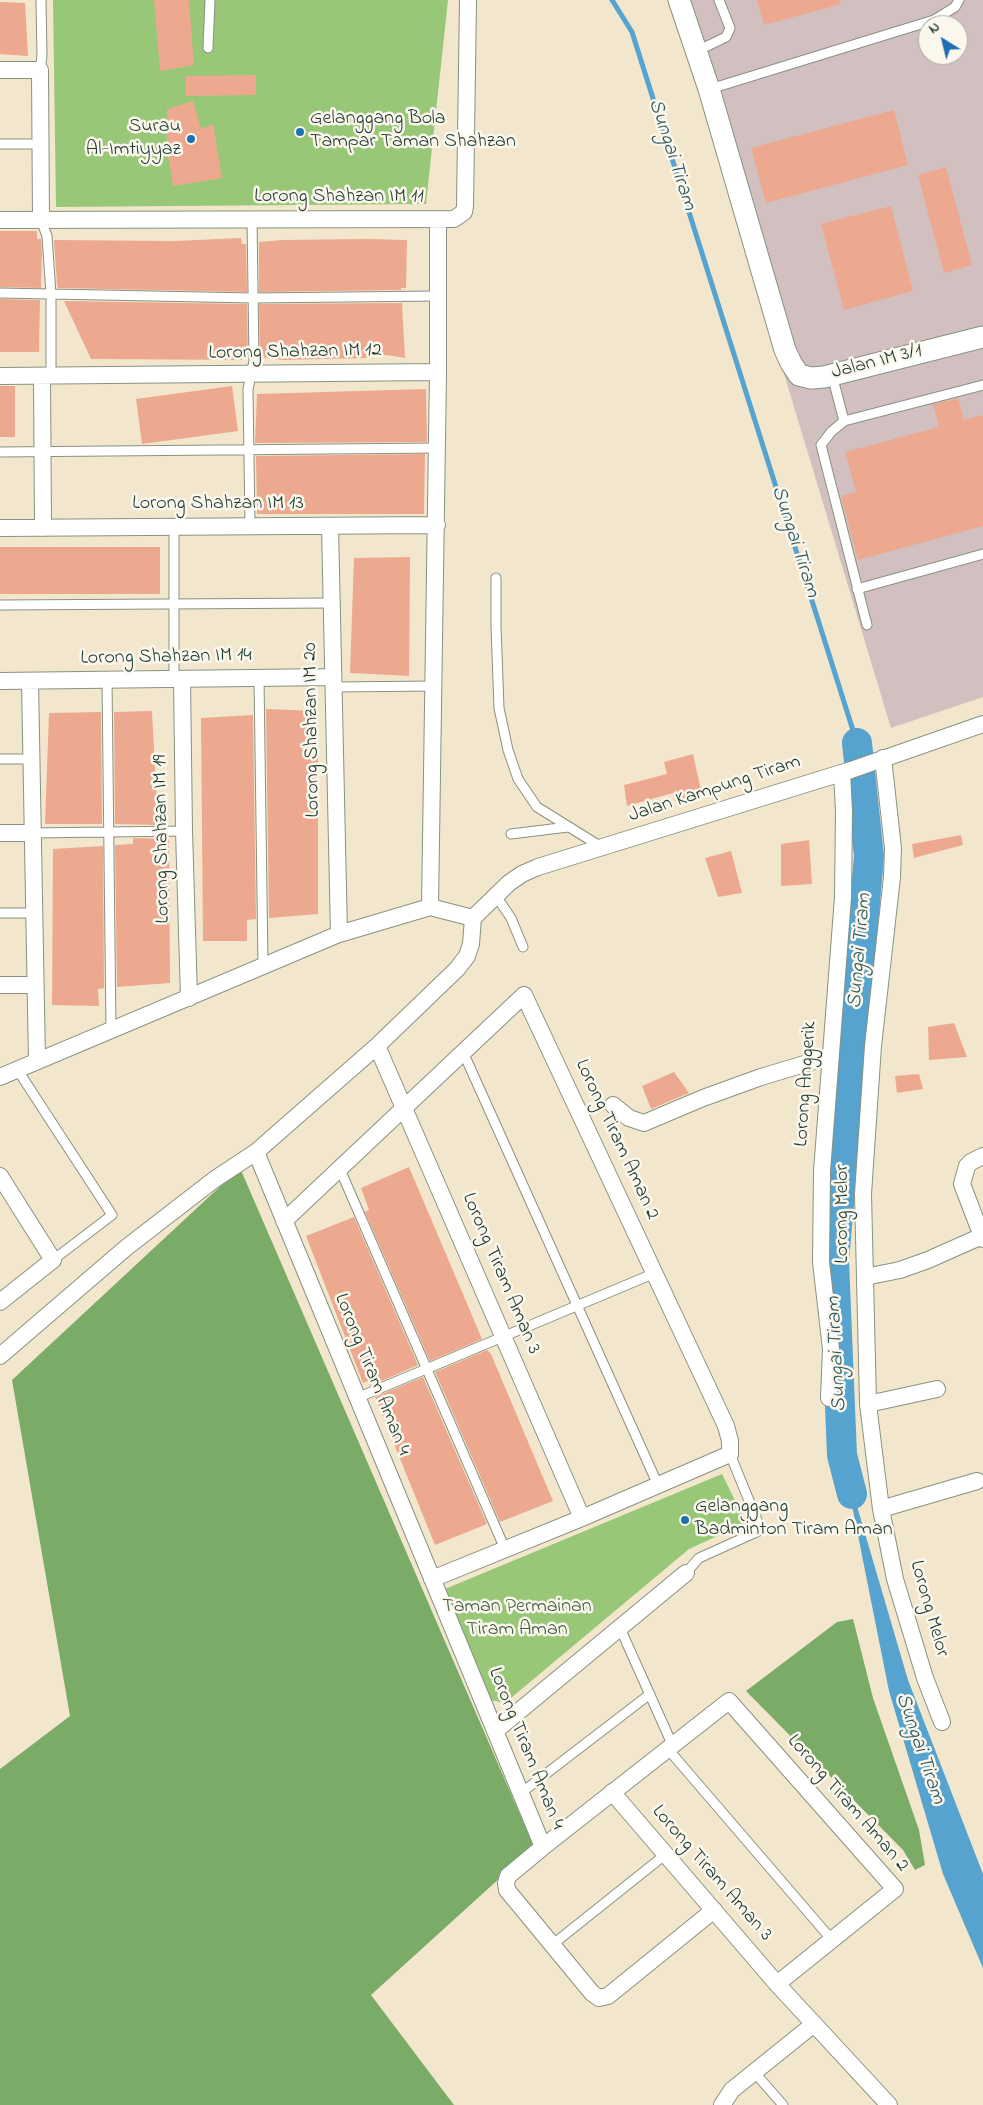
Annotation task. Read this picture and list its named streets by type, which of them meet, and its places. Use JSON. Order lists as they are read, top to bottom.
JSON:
{
  "streets": {
    "street": [
      "Lorong Shahzan IM 11",
      "Lorong Shahzan IM 12",
      "Jalan IM 3/1",
      "Lorong Shahzan IM 13",
      "Lorong Shahzan IM 14",
      "Lorong Shahzan IM 20",
      "Jalan Kampung Tiram",
      "Lorong Shahzan IM 19",
      "Lorong Anggerik",
      "Lorong Tiram Aman 2",
      "Lorong Melor",
      "Lorong Tiram Aman 3",
      "Lorong Tiram Aman 4"
    ]
  },
  "crossings": [
    ["Lorong Shahzan IM 13", "Lorong Shahzan IM 20"],
    ["Lorong Shahzan IM 14", "Lorong Shahzan IM 20"],
    ["Lorong Shahzan IM 14", "Lorong Shahzan IM 19"],
    ["Jalan Kampung Tiram", "Lorong Anggerik"],
    ["Jalan Kampung Tiram", "Lorong Melor"],
    ["Lorong Tiram Aman 2", "Lorong Tiram Aman 3"],
    ["Lorong Tiram Aman 2", "Lorong Tiram Aman 4"],
    ["Lorong Tiram Aman 3", "Lorong Tiram Aman 4"]
  ],
  "water": ["Sungai Tiram"],
  "parks": ["Taman Permainan Tiram Aman"],
  "places": ["Gelanggang Bola Tampar Taman Shahzan", "Surau Al-Imtiyyaz", "Gelanggang Badminton Tiram Aman"],
  "north": "top left"
}
